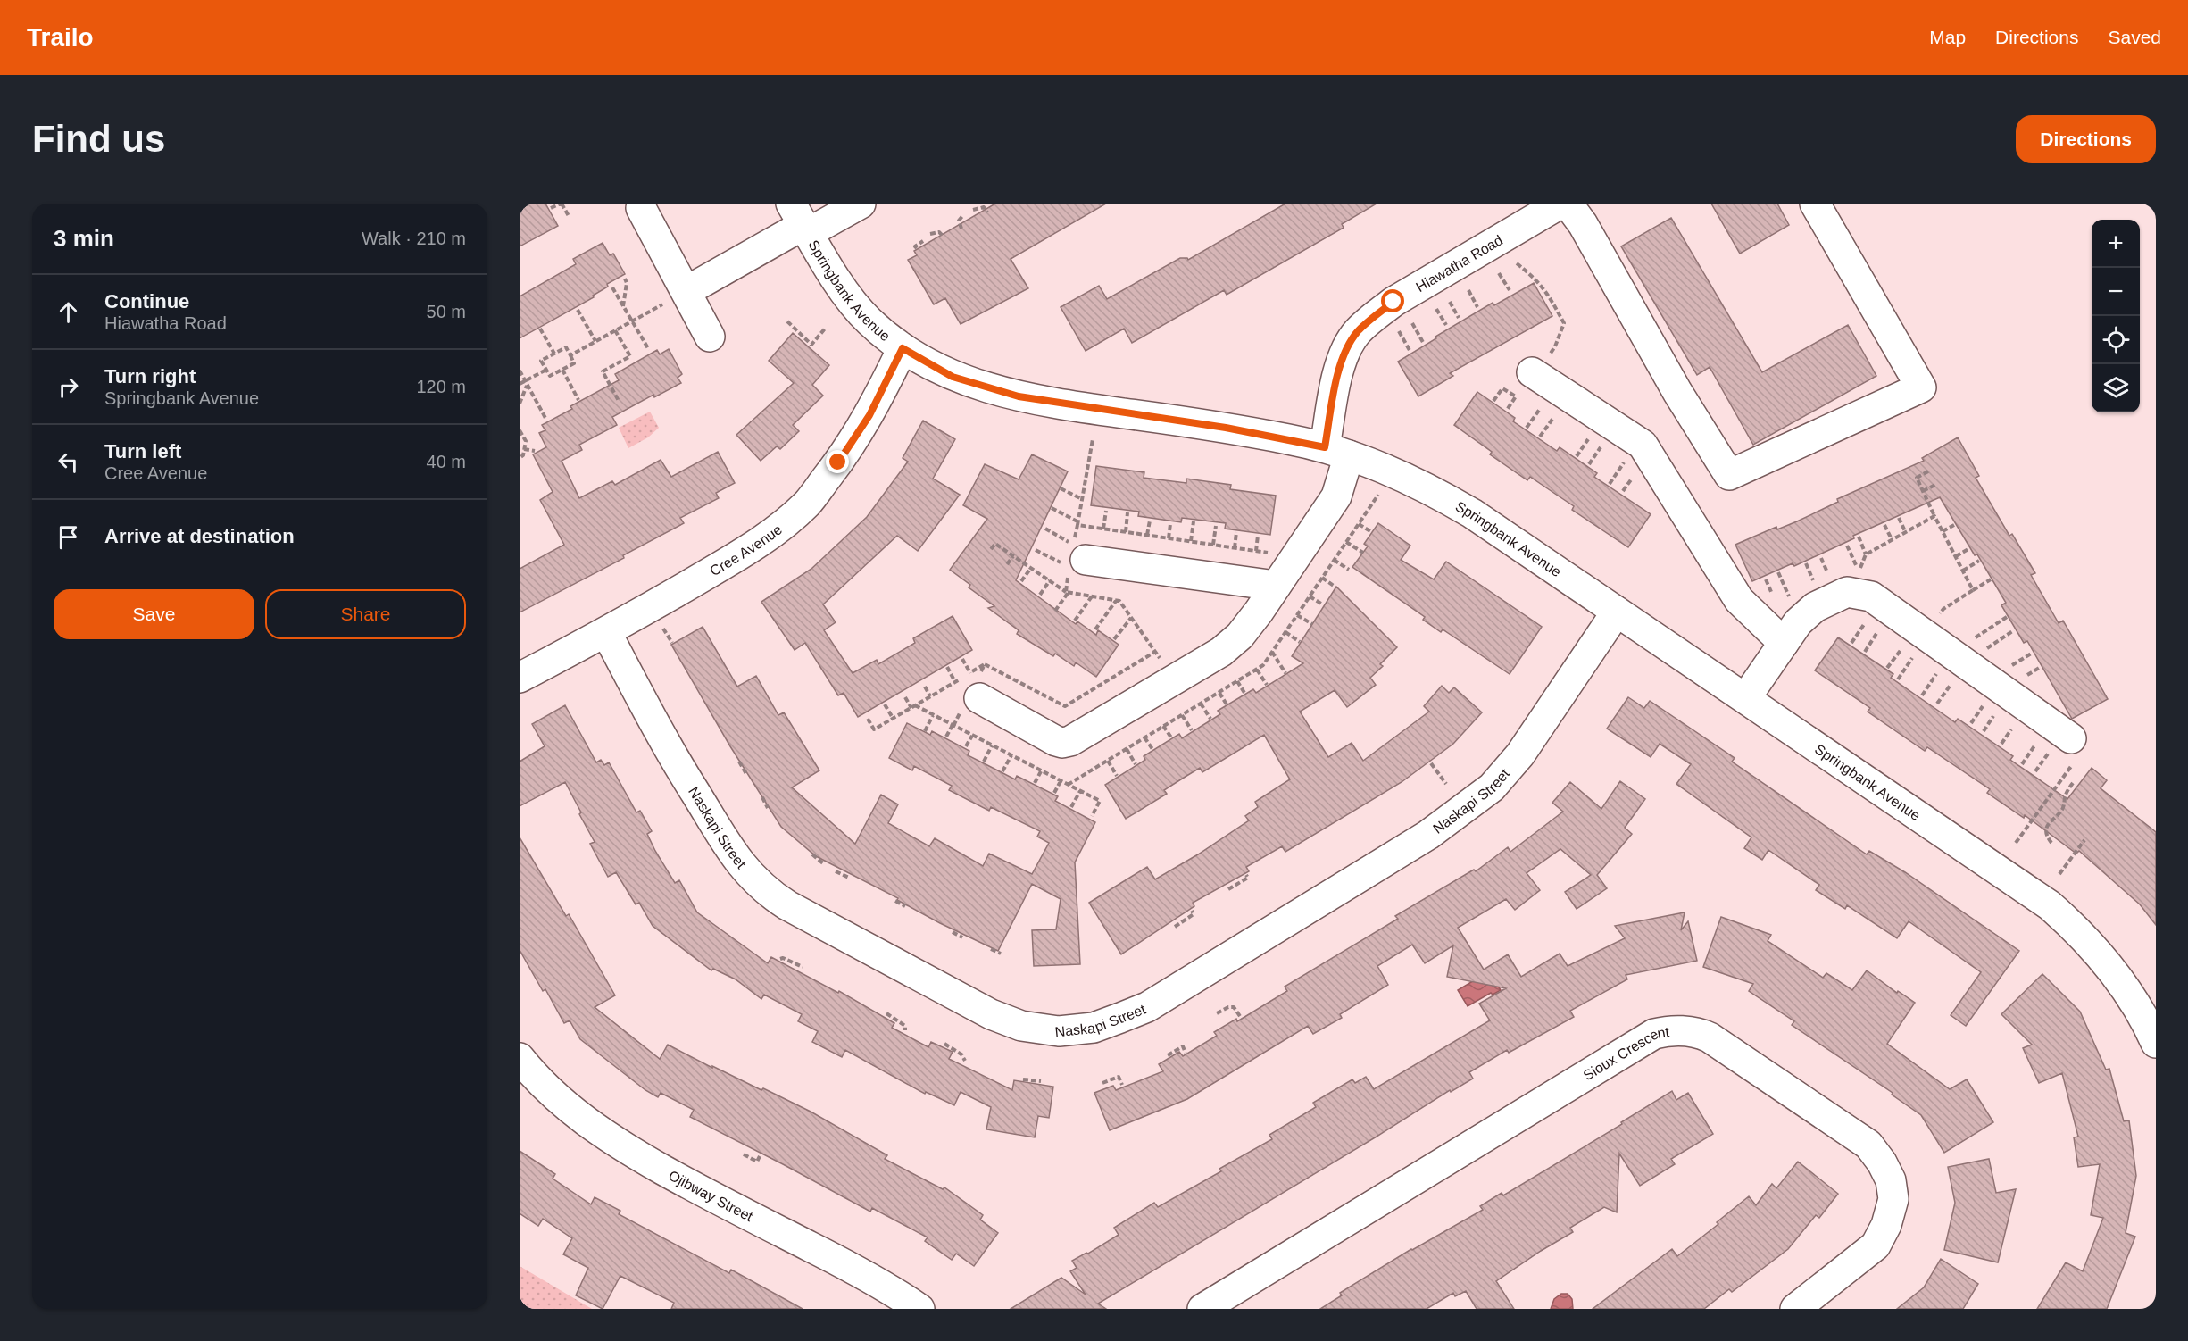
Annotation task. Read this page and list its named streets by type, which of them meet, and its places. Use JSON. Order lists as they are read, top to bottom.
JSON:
{
  "streets": {
    "street": [
      "Hiawatha Road",
      "Springbank Avenue",
      "Cree Avenue",
      "Naskapi Street",
      "Sioux Crescent",
      "Ojibway Street"
    ]
  },
  "crossings": [
    ["Hiawatha Road", "Springbank Avenue"],
    ["Springbank Avenue", "Cree Avenue"],
    ["Springbank Avenue", "Naskapi Street"],
    ["Cree Avenue", "Naskapi Street"]
  ],
  "page": {
    "header": "Trailo",
    "nav": ["Map", "Directions", "Saved"],
    "buttons": [
      "Directions",
      ["Save", "Share"]
    ],
    "title": "Find us",
    "heading": ["3 min", "Walk · 210 m"],
    "map_buttons": ["+", "−"],
    "list": [
      ["Continue", "Hiawatha Road", "50 m"],
      ["Turn right", "Springbank Avenue", "120 m"],
      ["Turn left", "Cree Avenue", "40 m"],
      "Arrive at destination"
    ]
  }
}
